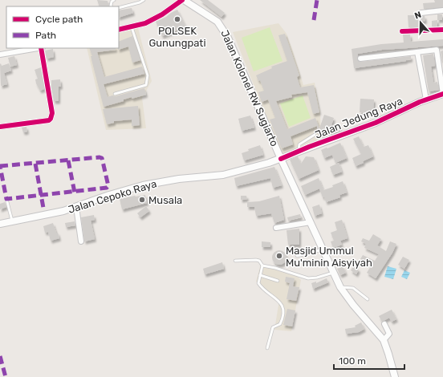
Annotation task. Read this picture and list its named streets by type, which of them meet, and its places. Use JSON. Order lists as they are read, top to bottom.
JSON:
{
  "streets": {
    "main road": ["Jalan Kolonel RW Sugiarto", "Jalan Jedung Raya", "Jalan Cepoko Raya"]
  },
  "crossings": [
    ["Jalan Kolonel RW Sugiarto", "Jalan Jedung Raya"],
    ["Jalan Kolonel RW Sugiarto", "Jalan Cepoko Raya"],
    ["Jalan Jedung Raya", "Jalan Cepoko Raya"]
  ],
  "places": ["POLSEK Gunungpati", "Musala", "Masjid Ummul Mu'minin Aisyiyah"],
  "legend": ["Cycle path", "Path"],
  "scale_bar": "100 m",
  "north": "top"
}
